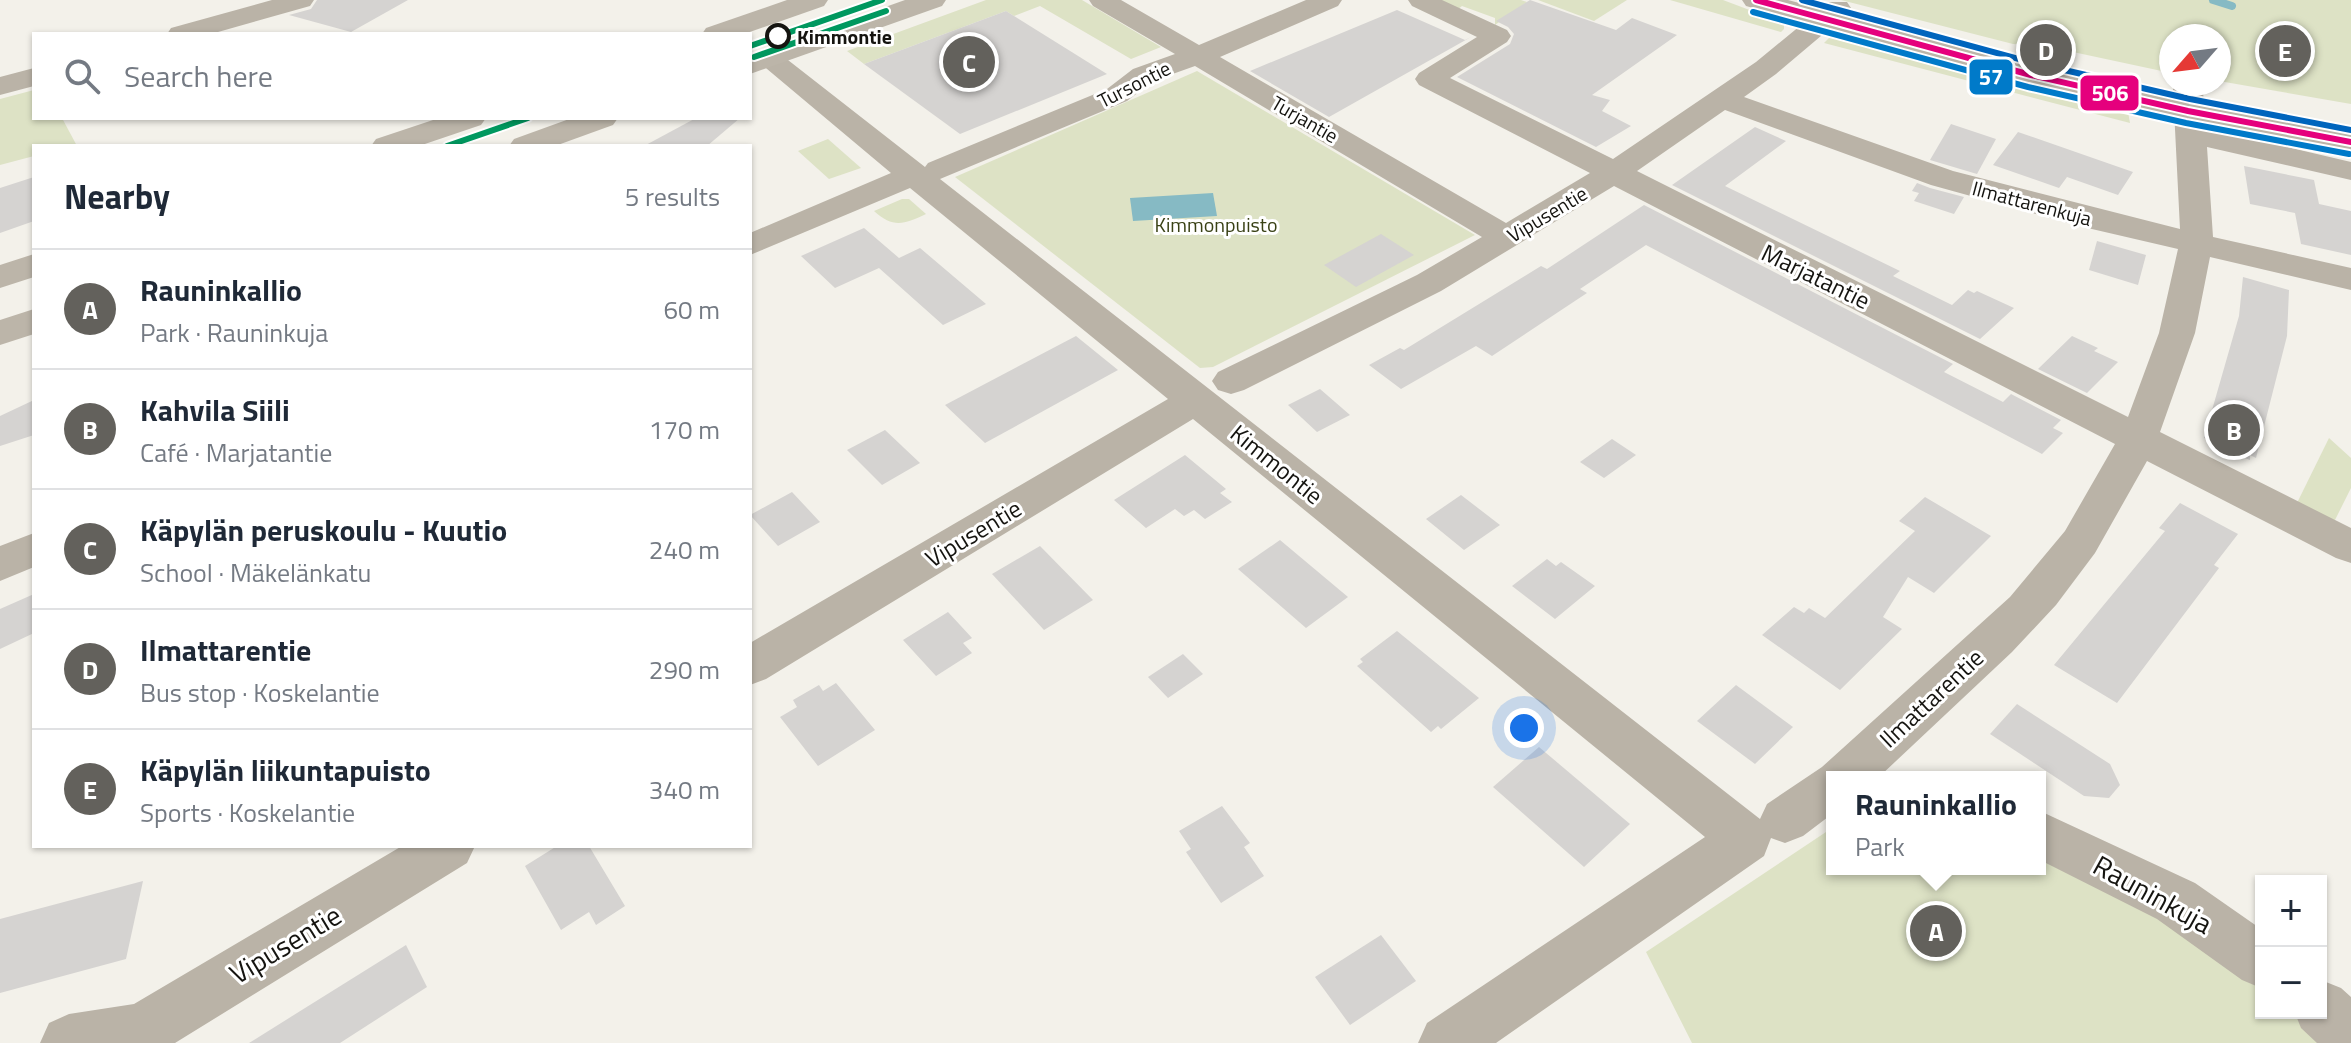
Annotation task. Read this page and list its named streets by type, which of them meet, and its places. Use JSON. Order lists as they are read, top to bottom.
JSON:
{
  "streets": {
    "street": [
      "Tursontie",
      "Turjantie",
      "Ilmattarenkuja",
      "Vipusentie",
      "Marjatantie",
      "Kimmontie",
      "Ilmattarentie",
      "Rauninkuja"
    ]
  },
  "crossings": [
    ["Tursontie", "Turjantie"],
    ["Tursontie", "Kimmontie"],
    ["Turjantie", "Vipusentie"],
    ["Ilmattarenkuja", "Vipusentie"],
    ["Ilmattarenkuja", "Ilmattarentie"],
    ["Vipusentie", "Marjatantie"],
    ["Vipusentie", "Kimmontie"],
    ["Marjatantie", "Ilmattarentie"],
    ["Kimmontie", "Ilmattarentie"]
  ],
  "parks": ["Kimmonpuisto"],
  "places": ["Kimmontie"],
  "lines": ["transit line 506", "transit line 57"],
  "north": "bottom left",
  "page": {
    "pins": [
      "D",
      "E",
      "C",
      "B",
      "A"
    ],
    "search": "Search here",
    "heading": ["Nearby", "5 results"],
    "list": [
      {
        "mark": "A",
        "name": "Rauninkallio",
        "note": "Park · Rauninkuja",
        "value": "60 m"
      },
      {
        "mark": "B",
        "name": "Kahvila Siili",
        "note": "Café · Marjatantie",
        "value": "170 m"
      },
      {
        "mark": "C",
        "name": "Käpylän peruskoulu - Kuutio",
        "note": "School · Mäkelänkatu",
        "value": "240 m"
      },
      {
        "mark": "D",
        "name": "Ilmattarentie",
        "note": "Bus stop · Koskelantie",
        "value": "290 m"
      },
      {
        "mark": "E",
        "name": "Käpylän liikuntapuisto",
        "note": "Sports · Koskelantie",
        "value": "340 m"
      }
    ],
    "popup": ["Rauninkallio", "Park"],
    "map_buttons": ["+", "−"]
  }
}
